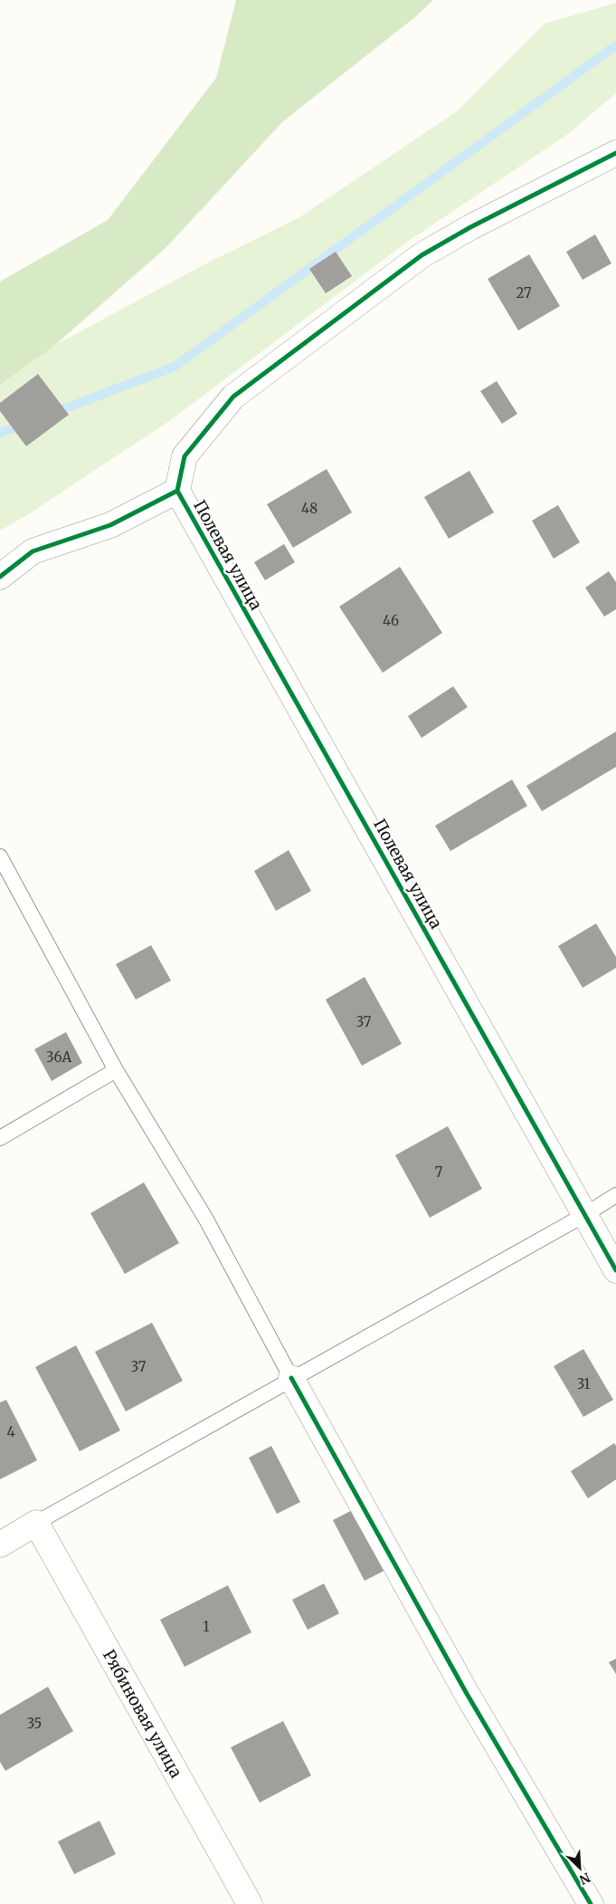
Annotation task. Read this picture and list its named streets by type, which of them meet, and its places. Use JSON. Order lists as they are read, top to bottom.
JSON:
{
  "streets": {
    "street": ["Полевая улица", "Рябиновая улица"]
  },
  "house_numbers": [
    "27",
    "48",
    "46",
    "37",
    "36А",
    "7",
    "37",
    "31",
    "4",
    "1",
    "35"
  ],
  "north": "bottom right"
}
